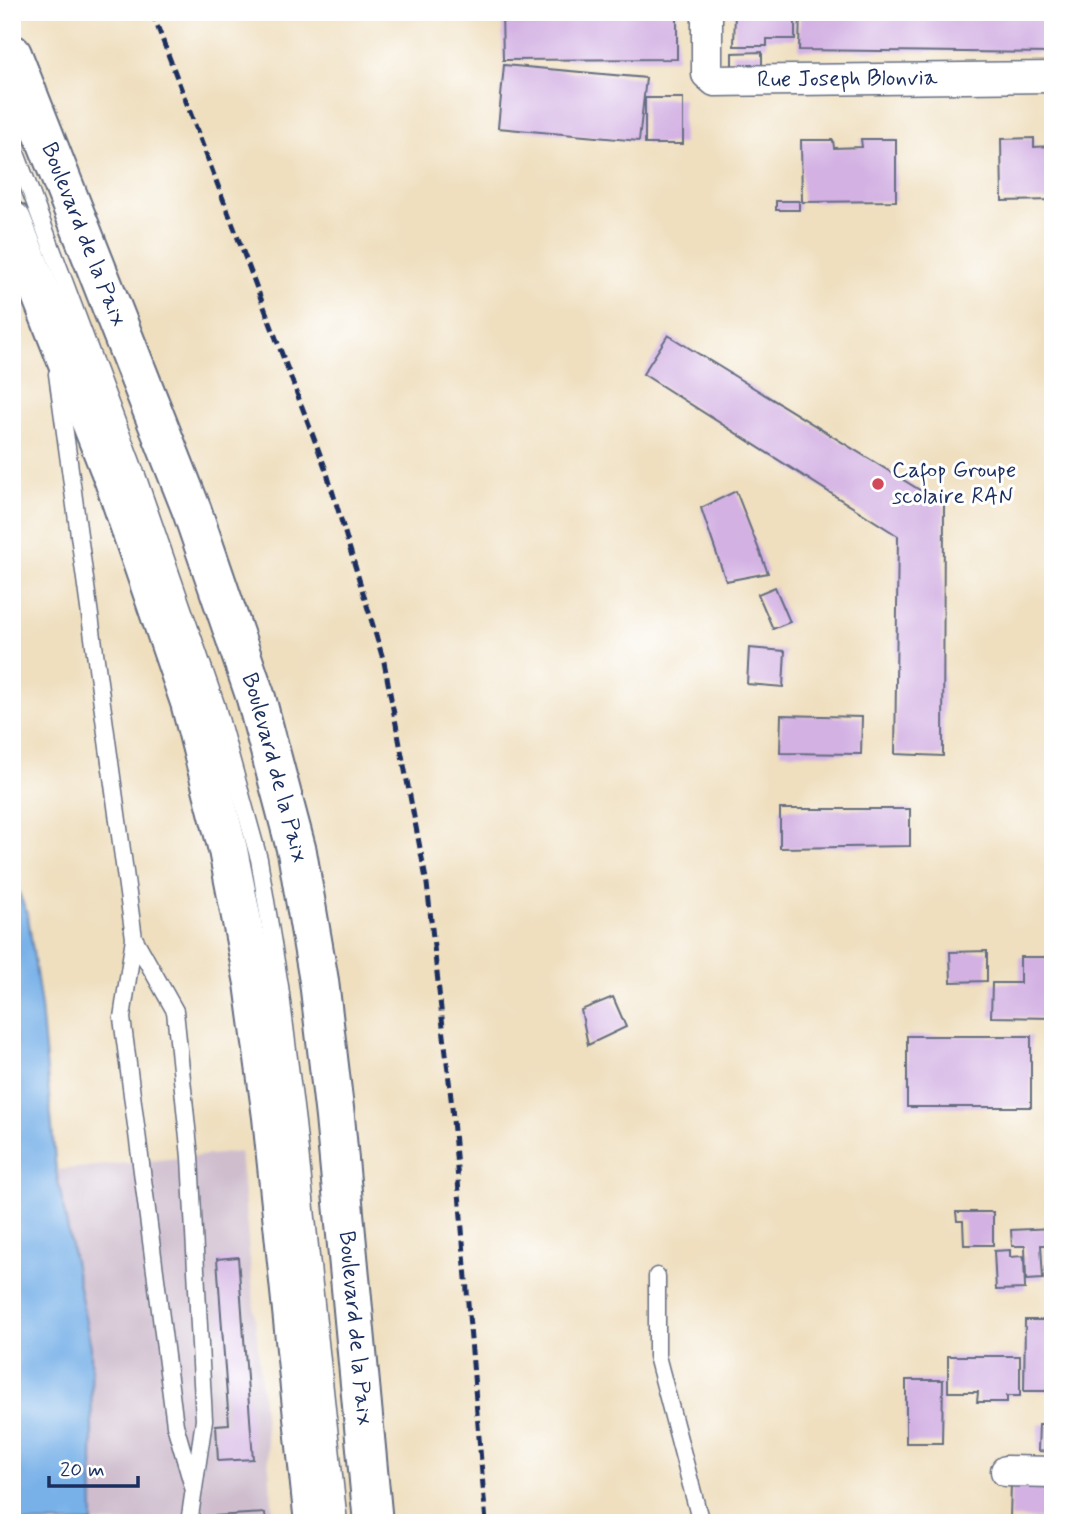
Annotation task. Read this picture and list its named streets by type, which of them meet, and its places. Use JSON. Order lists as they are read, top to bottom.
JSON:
{
  "streets": {
    "main road": ["Boulevard de la Paix"],
    "street": ["Rue Joseph Blonvia"]
  },
  "places": ["Cafop Groupe scolaire RAN"],
  "scale_bar": "20 m"
}
